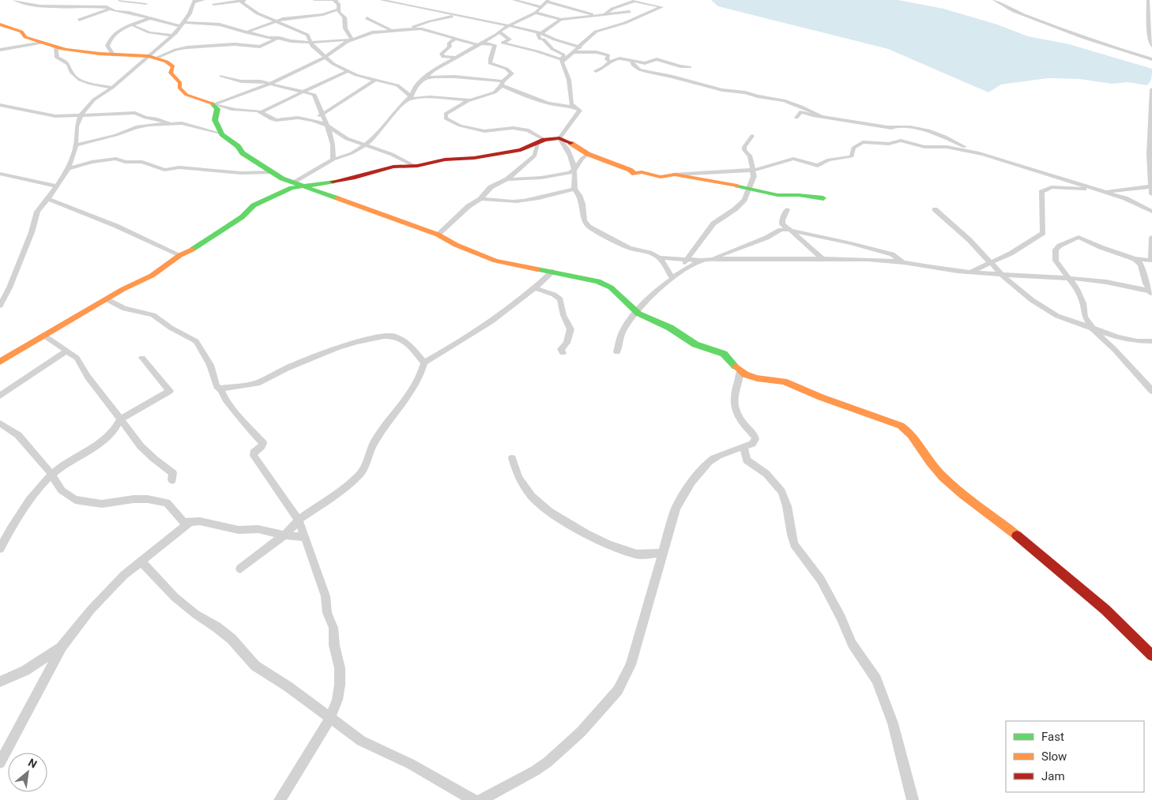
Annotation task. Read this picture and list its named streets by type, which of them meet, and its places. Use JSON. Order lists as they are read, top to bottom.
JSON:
{
  "legend": ["Fast", "Slow", "Jam"],
  "north": "top right"
}
